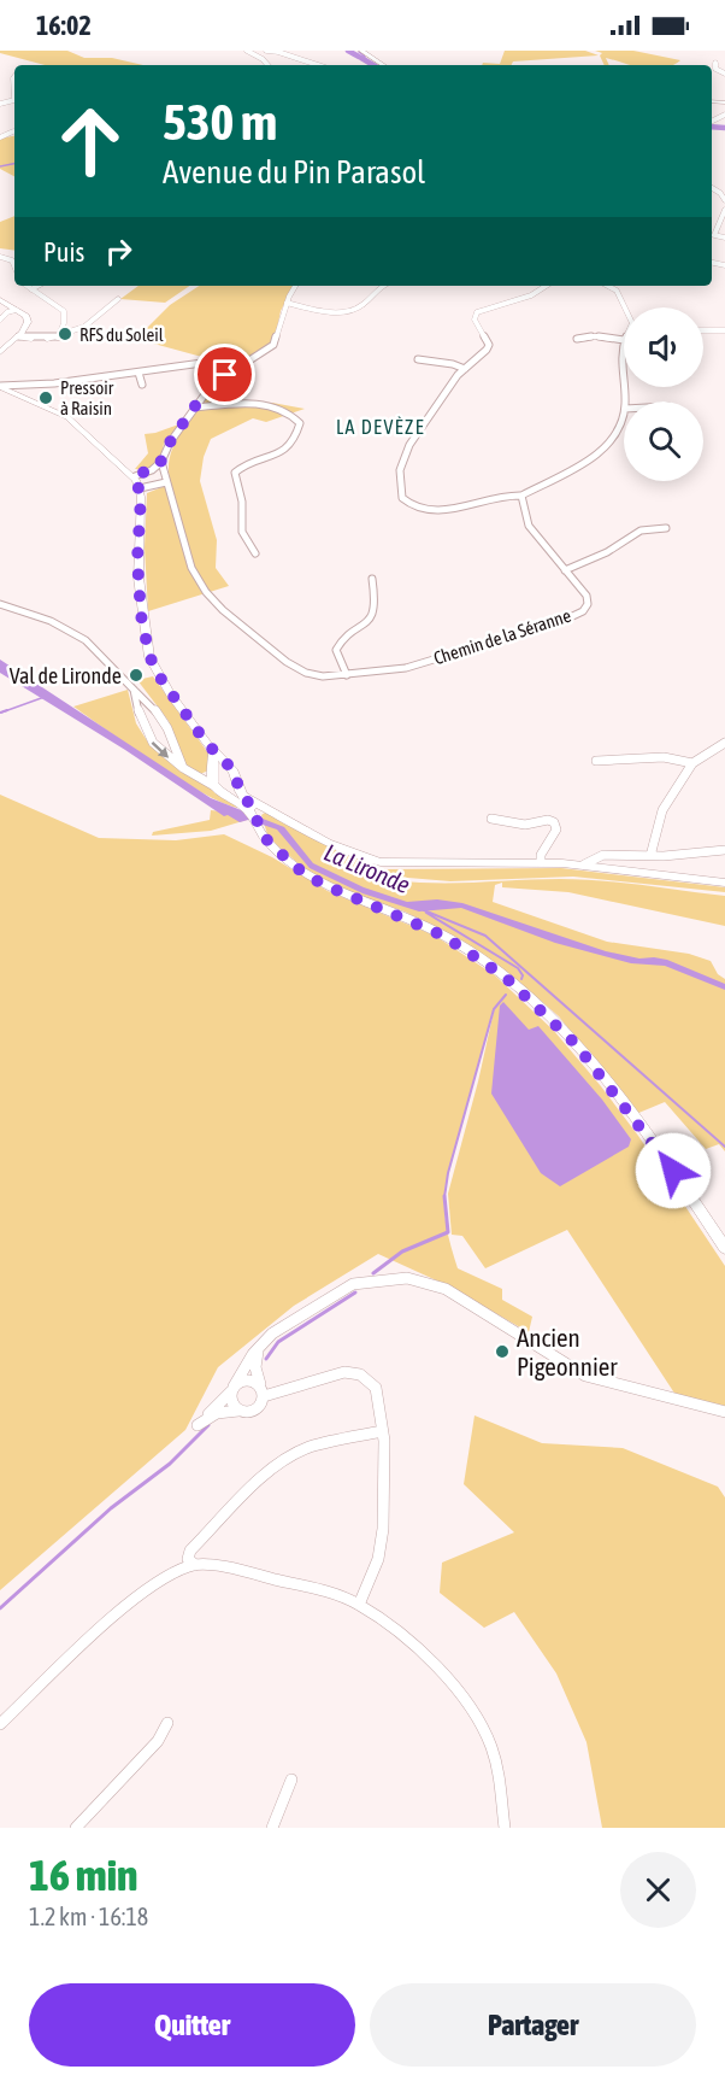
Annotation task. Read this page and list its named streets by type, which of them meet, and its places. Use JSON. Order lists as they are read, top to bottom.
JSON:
{
  "streets": {
    "street": ["Chemin de la Séranne"]
  },
  "districts": ["LA DEVÈZE"],
  "water": ["La Lironde"],
  "places": [
    "RFS du Soleil",
    "Pressoir à Raisin",
    "Val de Lironde",
    "Ancien Pigeonnier"
  ],
  "page": {
    "status": "16:02",
    "turn": ["530 m", "Avenue du Pin Parasol"],
    "then": "Puis",
    "heading": ["16 min", "1.2 km · 16:18"],
    "buttons": ["Quitter", "Partager"]
  }
}
